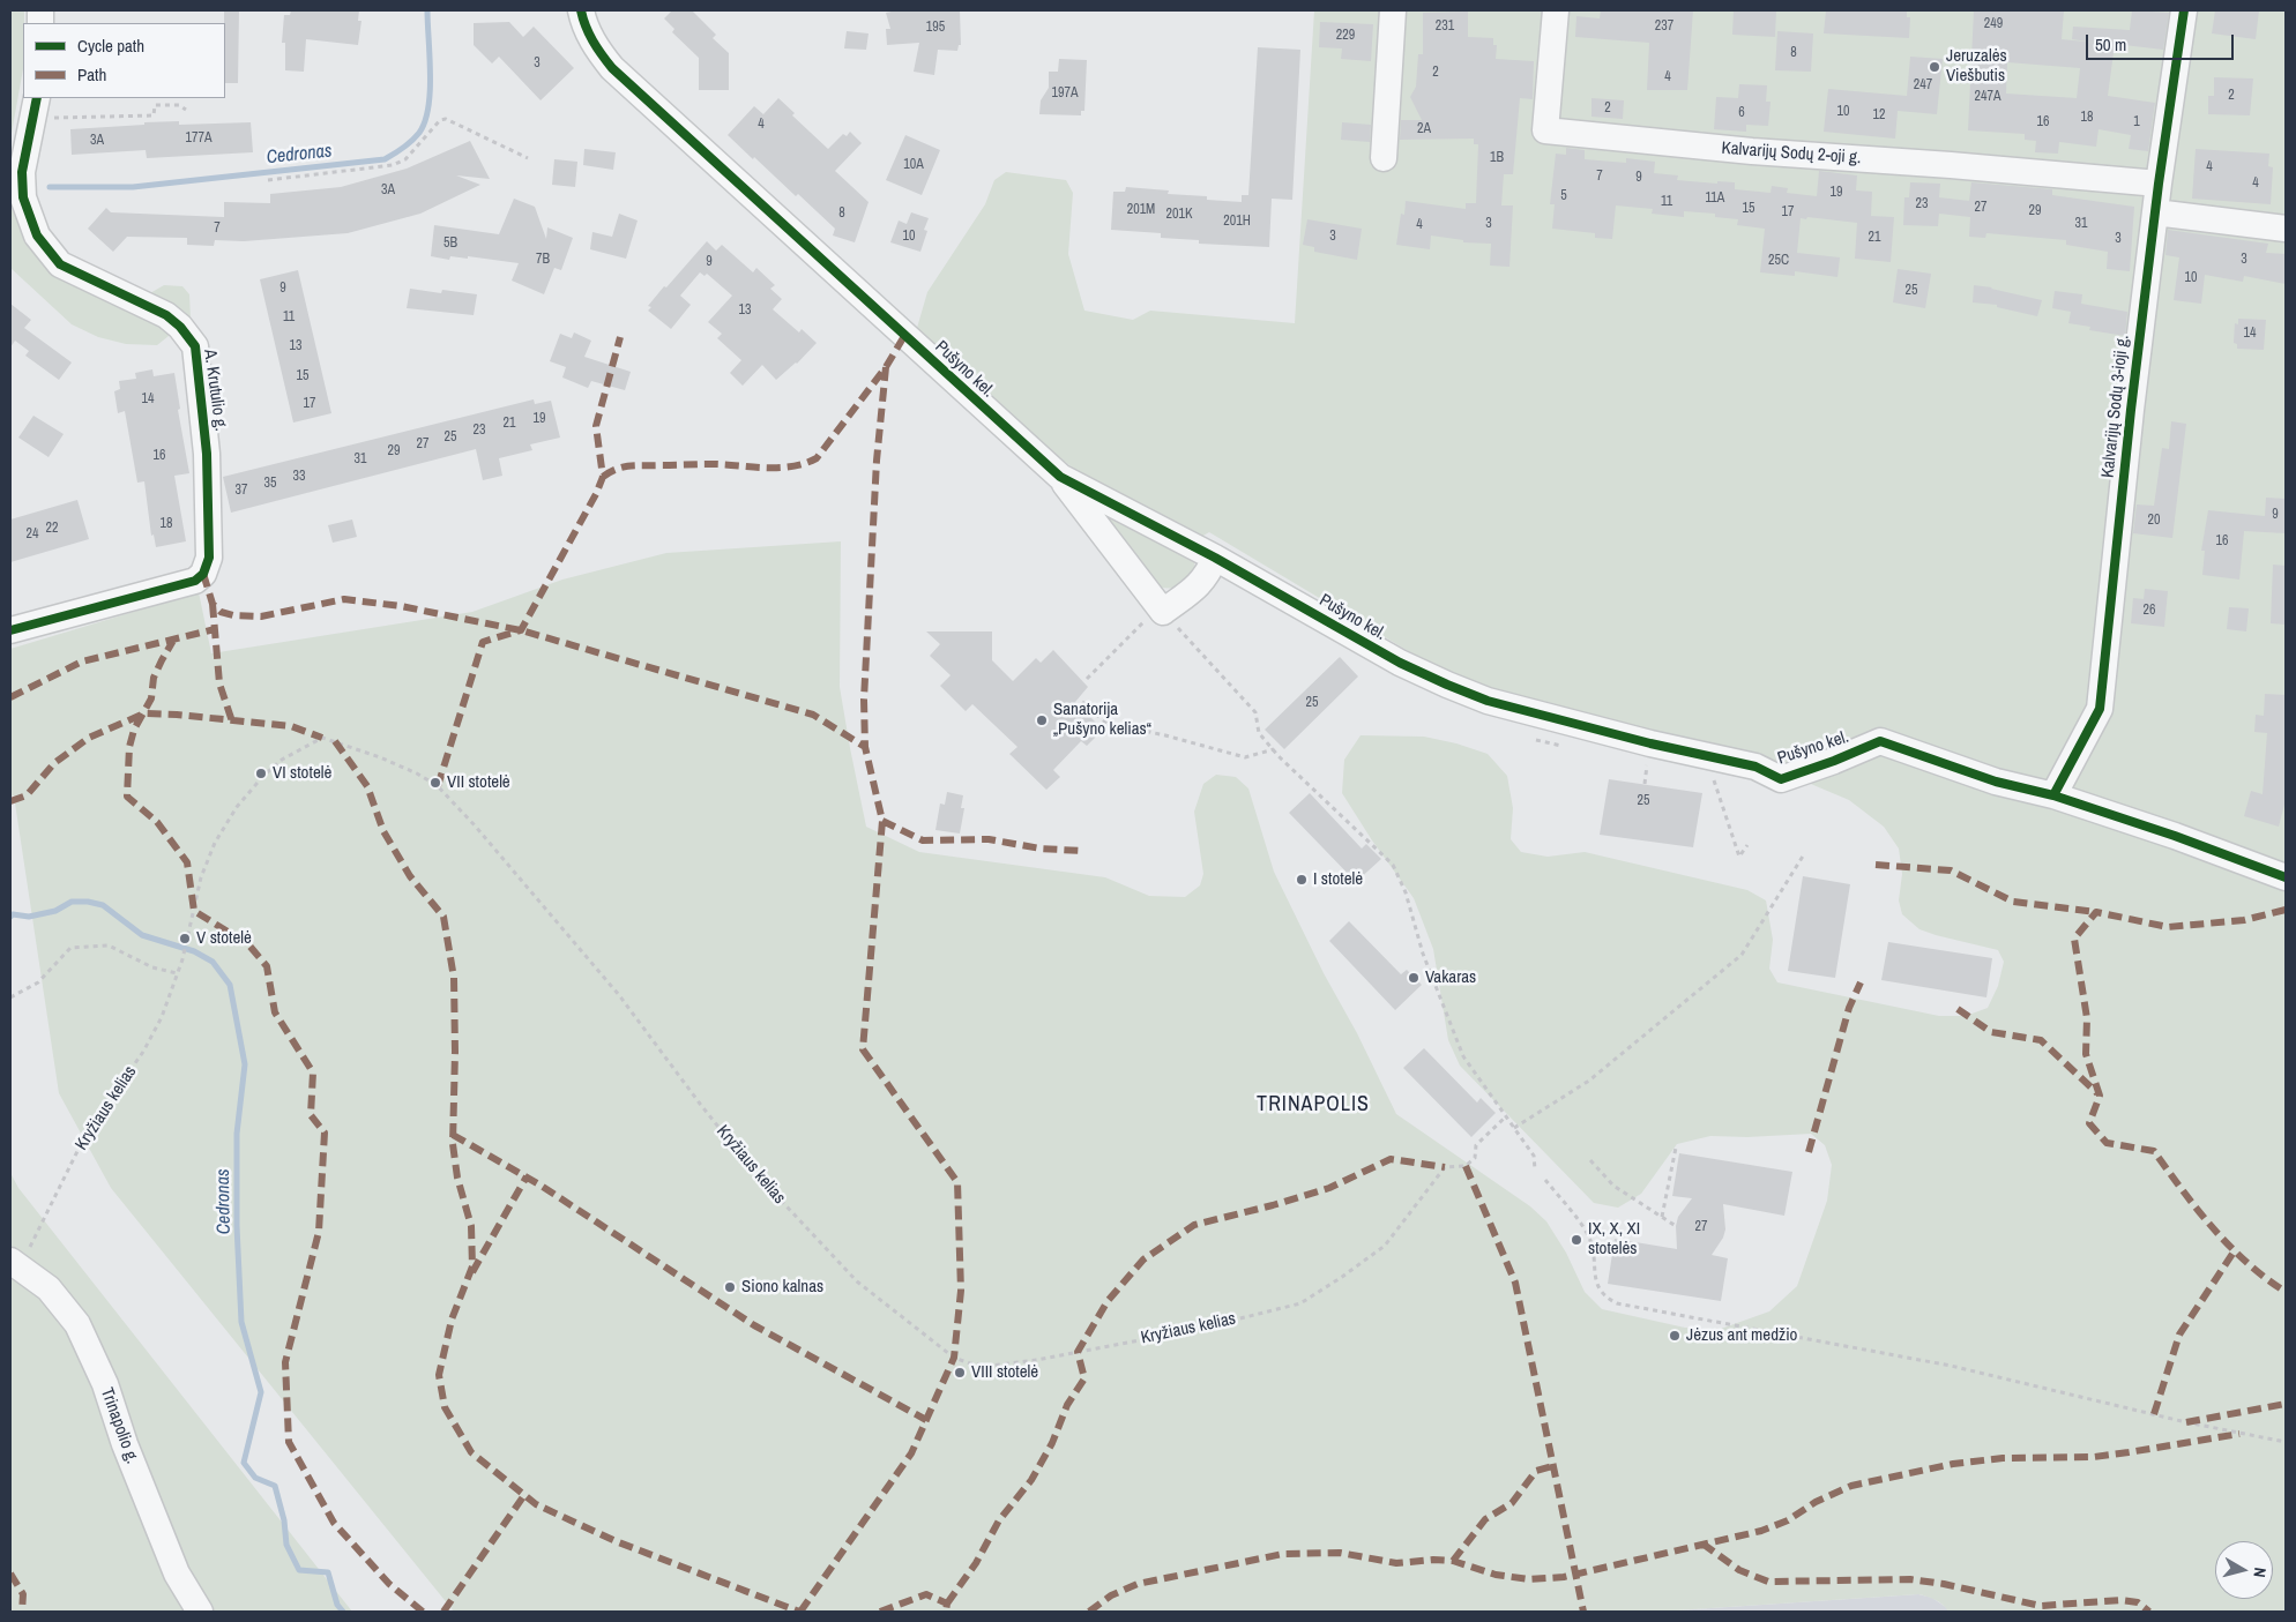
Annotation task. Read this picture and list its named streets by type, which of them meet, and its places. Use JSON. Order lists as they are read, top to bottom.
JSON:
{
  "streets": {
    "street": [
      "Kalvarijų Sodų 2-oji g.",
      "Pušyno kel.",
      "A. Krutulio g.",
      "Kalvarijų Sodų 3-ioji g.",
      "Trinapolio g."
    ],
    "path": ["Kryžiaus kelias"]
  },
  "crossings": [
    ["Kalvarijų Sodų 2-oji g.", "Kalvarijų Sodų 3-ioji g."],
    ["Pušyno kel.", "Kalvarijų Sodų 3-ioji g."],
    ["Kryžiaus kelias", "Trinapolio g."]
  ],
  "districts": ["TRINAPOLIS"],
  "water": ["Cedronas"],
  "places": [
    "Jeruzalės Viešbutis",
    "Sanatorija „Pušyno kelias“",
    "VI stotelė",
    "VII stotelė",
    "I stotelė",
    "V stotelė",
    "Vakaras",
    "IX, X, XI stotelės",
    "Siono kalnas",
    "Jėzus ant medžio",
    "VIII stotelė"
  ],
  "house_numbers": [
    "249",
    "231",
    "237",
    "195",
    "229",
    "8",
    "3",
    "2",
    "4",
    "247",
    "197A",
    "2",
    "247A",
    "2",
    "10",
    "6",
    "12",
    "18",
    "16",
    "1",
    "4",
    "2A",
    "177A",
    "3A",
    "1B",
    "10A",
    "4",
    "7",
    "9",
    "4",
    "3A",
    "19",
    "5",
    "11A",
    "11",
    "23",
    "27",
    "15",
    "201M",
    "29",
    "17",
    "8",
    "201K",
    "201H",
    "3",
    "31",
    "4",
    "7",
    "10",
    "3",
    "21",
    "3",
    "5B",
    "7B",
    "3",
    "25C",
    "9",
    "10",
    "9",
    "25",
    "13",
    "11",
    "14",
    "13",
    "15",
    "14",
    "17",
    "19",
    "21",
    "23",
    "25",
    "27",
    "29",
    "16",
    "31",
    "33",
    "35",
    "37",
    "9",
    "20",
    "18",
    "22",
    "24",
    "16",
    "26",
    "25",
    "25",
    "27"
  ],
  "legend": ["Cycle path", "Path"],
  "scale_bar": "50 m",
  "north": "right"
}
